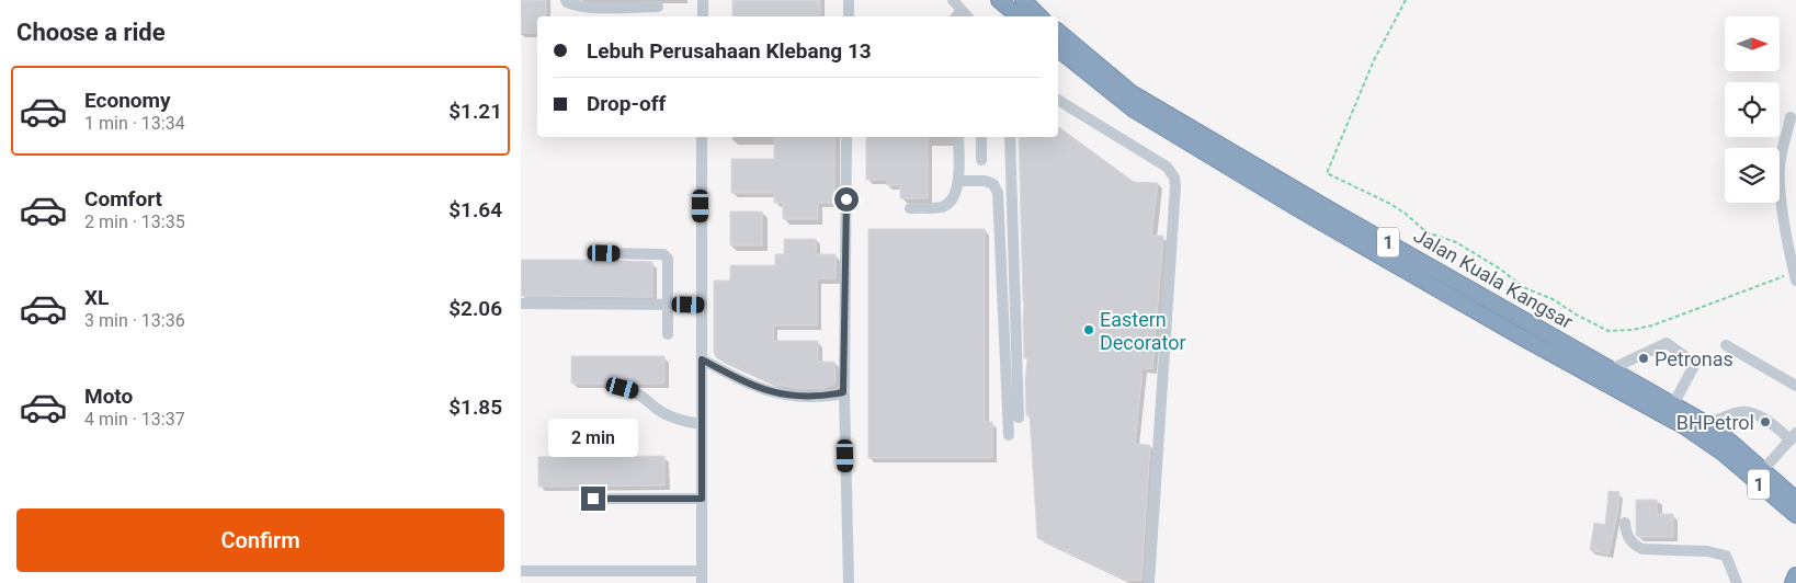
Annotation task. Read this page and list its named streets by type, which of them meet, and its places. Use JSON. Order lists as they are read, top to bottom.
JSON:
{
  "streets": {
    "highway": ["1", "Jalan Kuala Kangsar"]
  },
  "places": ["Eastern Decorator", "Petronas", "BHPetrol"],
  "north": "right",
  "page": {
    "heading": "Choose a ride",
    "banner": ["Lebuh Perusahaan Klebang 13", "Drop-off"],
    "list": [
      {
        "name": "Economy",
        "note": "1 min · 13:34",
        "value": "$1.21"
      },
      {
        "name": "Comfort",
        "note": "2 min · 13:35",
        "value": "$1.64"
      },
      {
        "name": "XL",
        "note": "3 min · 13:36",
        "value": "$2.06"
      },
      {
        "name": "Moto",
        "note": "4 min · 13:37",
        "value": "$1.85"
      }
    ],
    "bubble": "2 min",
    "buttons": "Confirm"
  }
}
